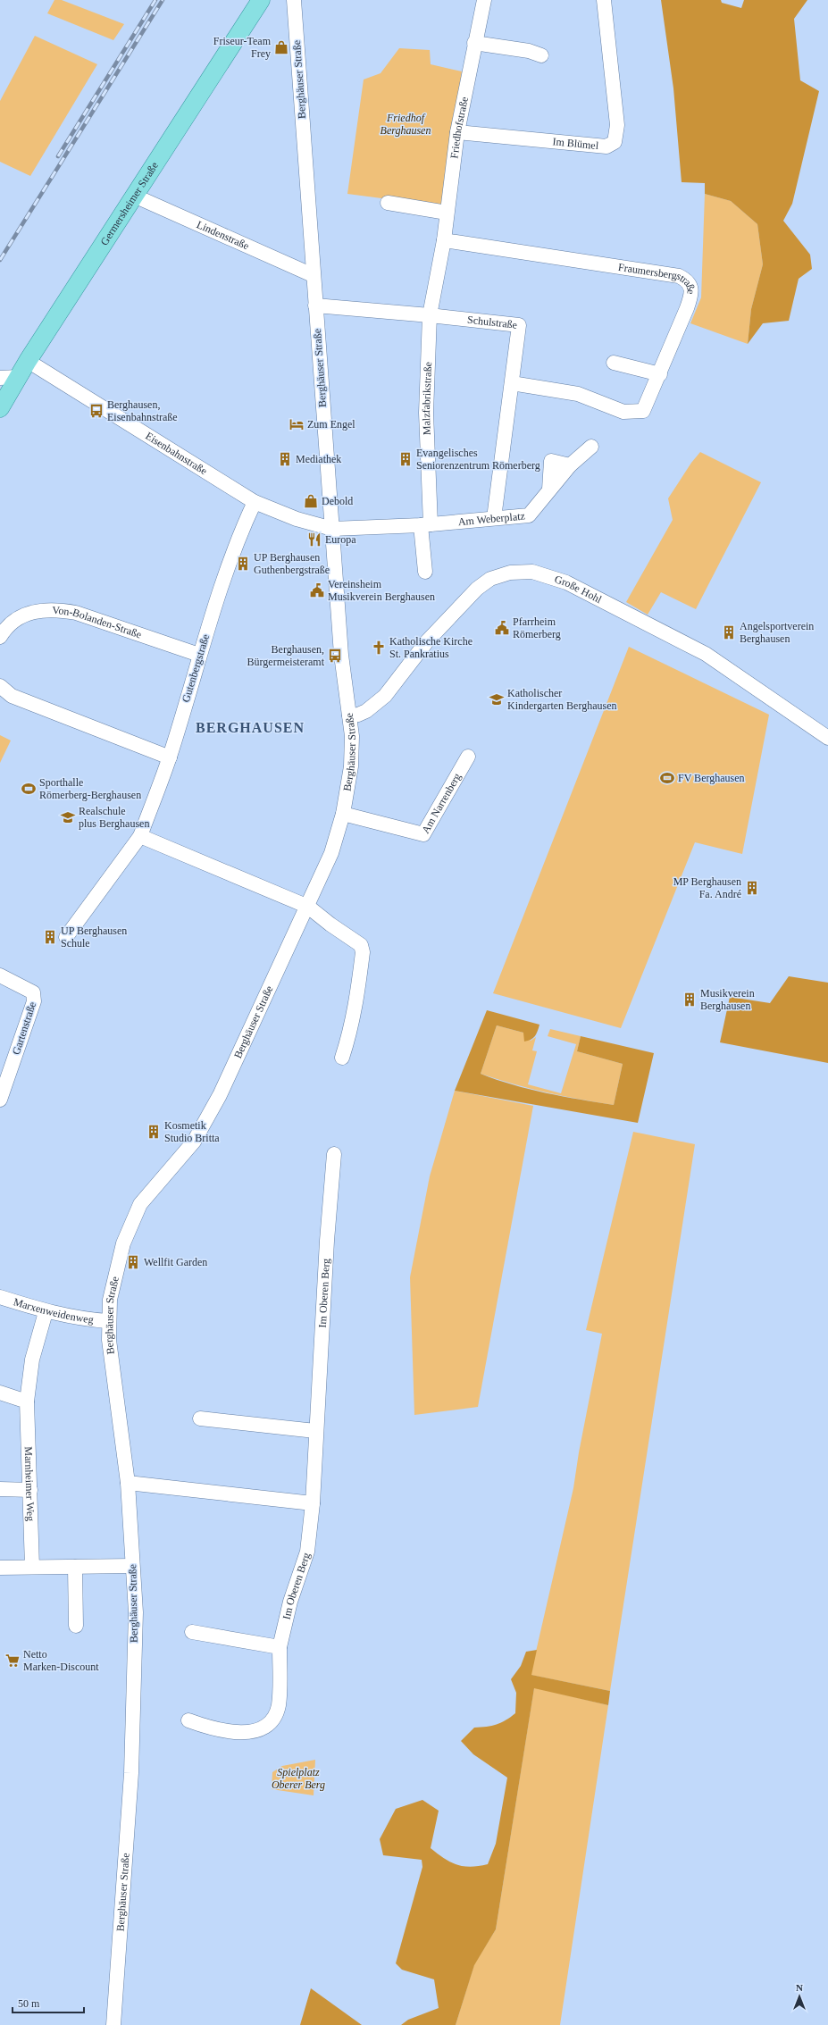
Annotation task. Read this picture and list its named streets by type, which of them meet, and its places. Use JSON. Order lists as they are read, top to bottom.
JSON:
{
  "streets": {
    "main road": ["Germersheimer Straße"],
    "street": [
      "Berghäuser Straße",
      "Friedhofstraße",
      "Im Blümel",
      "Lindenstraße",
      "Fraumersbergstraße",
      "Schulstraße",
      "Malzfabrikstraße",
      "Eisenbahnstraße",
      "Am Weberplatz",
      "Große Hohl",
      "Von-Bolanden-Straße",
      "Gutenbergstraße",
      "Am Narrenberg",
      "Gartenstraße",
      "Im Oberen Berg",
      "Marxenweidenweg",
      "Marnheimer Weg"
    ]
  },
  "crossings": [
    ["Berghäuser Straße", "Lindenstraße"],
    ["Berghäuser Straße", "Schulstraße"],
    ["Berghäuser Straße", "Eisenbahnstraße"],
    ["Berghäuser Straße", "Am Weberplatz"],
    ["Berghäuser Straße", "Große Hohl"],
    ["Berghäuser Straße", "Am Narrenberg"],
    ["Berghäuser Straße", "Marxenweidenweg"],
    ["Friedhofstraße", "Im Blümel"],
    ["Friedhofstraße", "Fraumersbergstraße"],
    ["Friedhofstraße", "Schulstraße"],
    ["Friedhofstraße", "Malzfabrikstraße"],
    ["Germersheimer Straße", "Lindenstraße"],
    ["Germersheimer Straße", "Eisenbahnstraße"],
    ["Fraumersbergstraße", "Schulstraße"],
    ["Schulstraße", "Malzfabrikstraße"],
    ["Schulstraße", "Am Weberplatz"],
    ["Malzfabrikstraße", "Am Weberplatz"],
    ["Eisenbahnstraße", "Am Weberplatz"],
    ["Eisenbahnstraße", "Gutenbergstraße"],
    ["Von-Bolanden-Straße", "Gutenbergstraße"],
    ["Marxenweidenweg", "Marnheimer Weg"]
  ],
  "districts": ["BERGHAUSEN"],
  "parks": ["Friedhof Berghausen", "Spielplatz Oberer Berg"],
  "places": {
    "shop": ["Friseur-Team Frey", "Debold"],
    "bus stop": ["Berghausen, Eisenbahnstraße", "Berghausen, Bürgermeisteramt"],
    "hotel": ["Zum Engel"],
    "building": [
      "Mediathek",
      "Evangelisches Seniorenzentrum Römerberg",
      "UP Berghausen Guthenbergstraße",
      "Angelsportverein Berghausen",
      "MP Berghausen Fa. André",
      "UP Berghausen Schule",
      "Musikverein Berghausen",
      "Kosmetik Studio Britta",
      "Wellfit Garden"
    ],
    "restaurant": ["Europa"],
    "public building": ["Vereinsheim Musikverein Berghausen", "Pfarrheim Römerberg"],
    "church": ["Katholische Kirche St. Pankratius"],
    "school or university": ["Katholischer Kindergarten Berghausen", "Realschule plus Berghausen"],
    "sports": ["FV Berghausen", "Sporthalle Römerberg-Berghausen"],
    "supermarket": ["Netto Marken-Discount"]
  },
  "scale_bar": "50 m",
  "north": "top"
}
